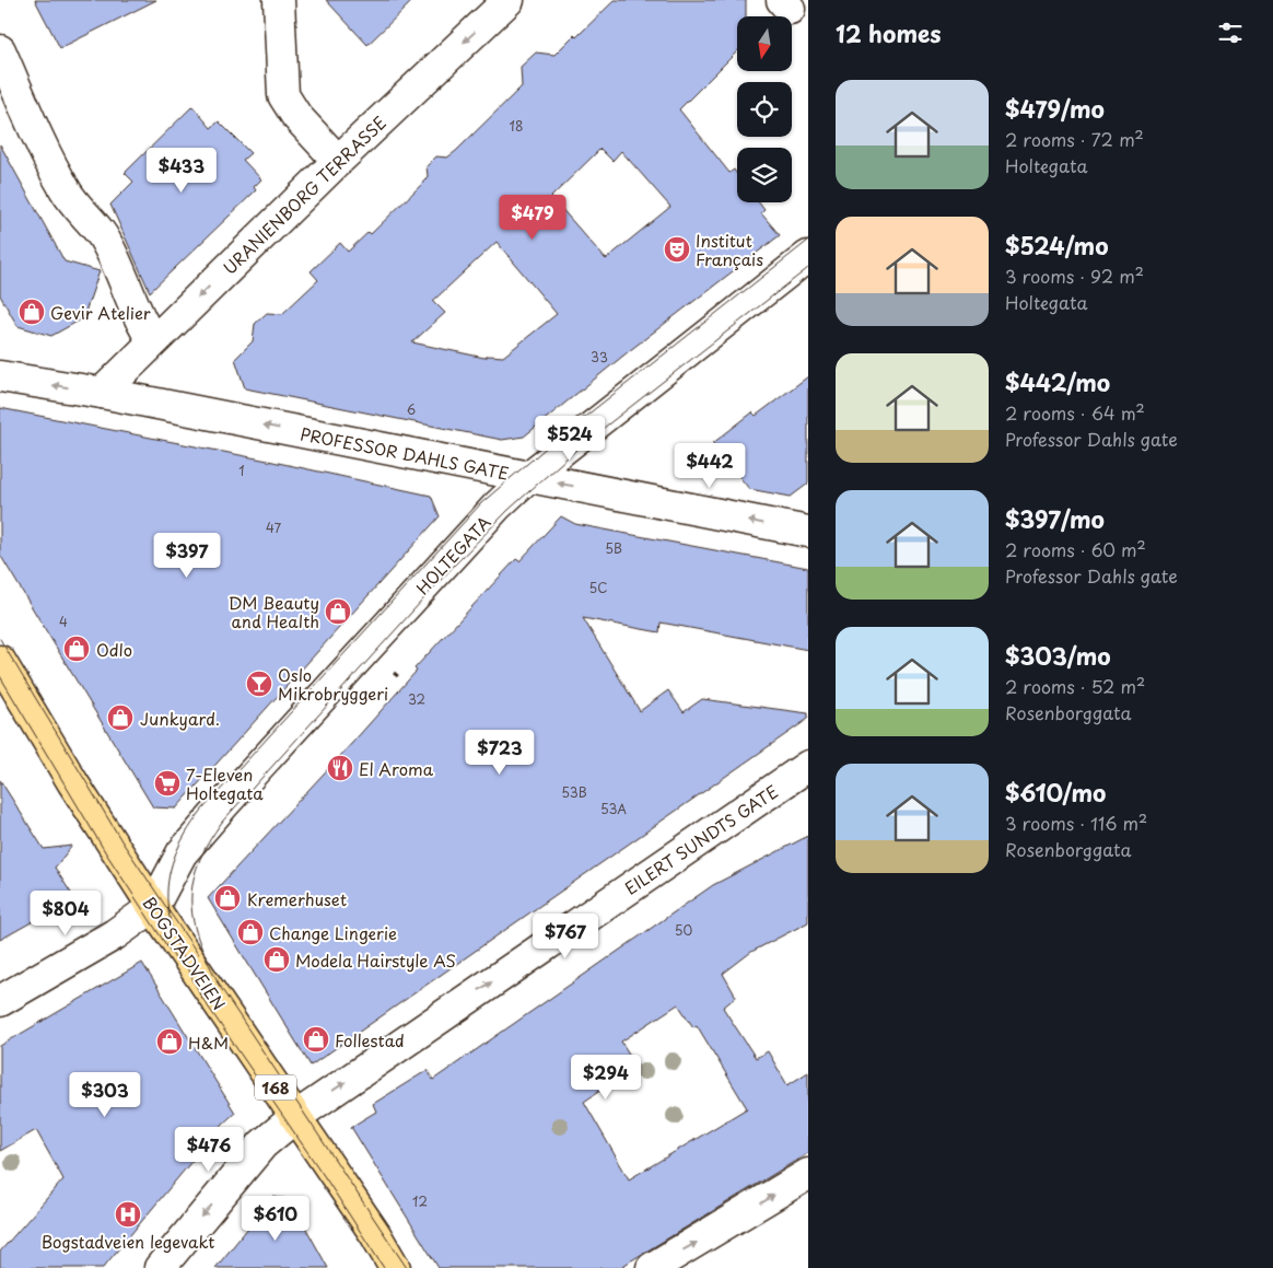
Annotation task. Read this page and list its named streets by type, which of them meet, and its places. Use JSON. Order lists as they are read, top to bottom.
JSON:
{
  "streets": {
    "main road": ["BOGSTADVEIEN", "168"],
    "street": [
      "URANIENBORG TERRASSE",
      "PROFESSOR DAHLS GATE",
      "HOLTEGATA",
      "EILERT SUNDTS GATE"
    ]
  },
  "crossings": [
    ["URANIENBORG TERRASSE", "PROFESSOR DAHLS GATE"],
    ["PROFESSOR DAHLS GATE", "HOLTEGATA"],
    ["HOLTEGATA", "BOGSTADVEIEN"],
    ["EILERT SUNDTS GATE", "BOGSTADVEIEN"]
  ],
  "one_way": ["URANIENBORG TERRASSE", "PROFESSOR DAHLS GATE"],
  "places": {
    "theatre": ["Institut Français"],
    "shop": [
      "Gevir Atelier",
      "DM Beauty and Health",
      "Odlo",
      "Junkyard.",
      "Kremerhuset",
      "Change Lingerie",
      "Modela Hairstyle AS",
      "Follestad",
      "H&M"
    ],
    "bar": ["Oslo Mikrobryggeri"],
    "restaurant": ["El Aroma"],
    "supermarket": ["7-Eleven Holtegata"],
    "hospital": ["Bogstadveien legevakt"]
  },
  "house_numbers": [
    "18",
    "33",
    "6",
    "1",
    "47",
    "5B",
    "5C",
    "4",
    "32",
    "53B",
    "53A",
    "50",
    "12"
  ],
  "north": "bottom",
  "page": {
    "heading": "12 homes",
    "list": [
      {
        "name": "$479/mo",
        "note": "2 rooms · 72 m² · Holtegata"
      },
      {
        "name": "$524/mo",
        "note": "3 rooms · 92 m² · Holtegata"
      },
      {
        "name": "$442/mo",
        "note": "2 rooms · 64 m² · Professor Dahls gate"
      },
      {
        "name": "$397/mo",
        "note": "2 rooms · 60 m² · Professor Dahls gate"
      },
      {
        "name": "$303/mo",
        "note": "2 rooms · 52 m² · Rosenborggata"
      },
      {
        "name": "$610/mo",
        "note": "3 rooms · 116 m² · Rosenborggata"
      }
    ],
    "price": [
      "$433",
      "$479",
      "$524",
      "$442",
      "$397",
      "$723",
      "$804",
      "$767",
      "$294",
      "$303",
      "$476",
      "$610"
    ]
  }
}
